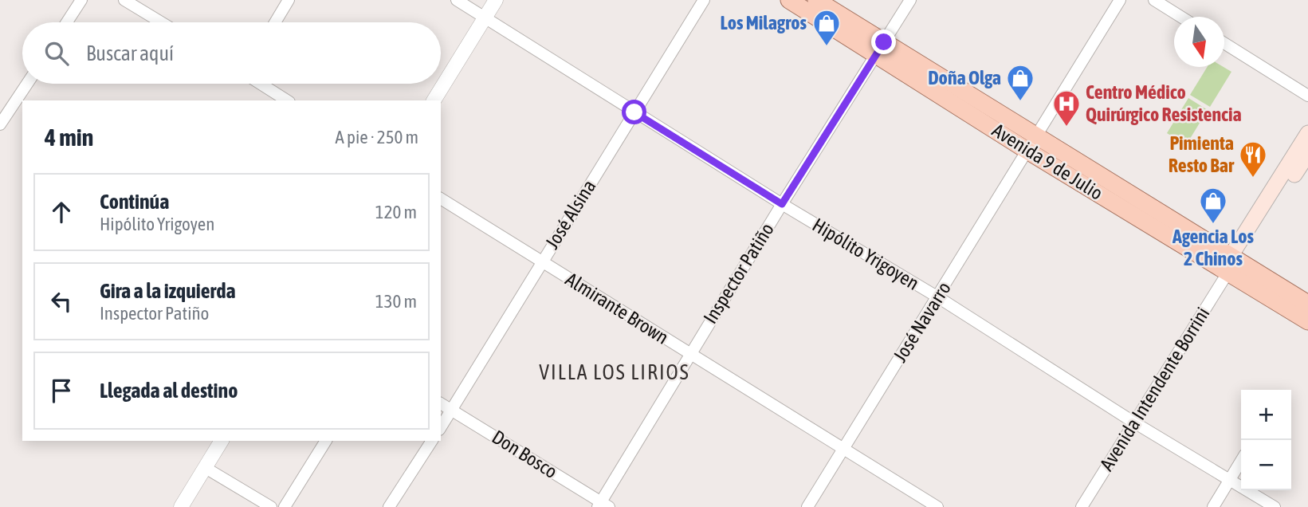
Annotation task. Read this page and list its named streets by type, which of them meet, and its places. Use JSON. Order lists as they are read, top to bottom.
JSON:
{
  "streets": {
    "main road": ["Avenida 9 de Julio"],
    "street": [
      "José Alsina",
      "Hipólito Yrigoyen",
      "Inspector Patiño",
      "Almirante Brown",
      "José Navarro",
      "Avenida Intendente Borrini",
      "Don Bosco"
    ]
  },
  "crossings": [
    ["Avenida 9 de Julio", "Inspector Patiño"],
    ["Avenida 9 de Julio", "José Navarro"],
    ["Avenida 9 de Julio", "Avenida Intendente Borrini"],
    ["José Alsina", "Hipólito Yrigoyen"],
    ["José Alsina", "Almirante Brown"],
    ["José Alsina", "Don Bosco"],
    ["Hipólito Yrigoyen", "Inspector Patiño"],
    ["Hipólito Yrigoyen", "José Navarro"],
    ["Hipólito Yrigoyen", "Avenida Intendente Borrini"],
    ["Inspector Patiño", "Almirante Brown"],
    ["Inspector Patiño", "Don Bosco"],
    ["Almirante Brown", "José Navarro"]
  ],
  "districts": ["VILLA LOS LIRIOS"],
  "places": {
    "shop": ["Los Milagros", "Doña Olga", "Agencia Los 2 Chinos"],
    "hospital": ["Centro Médico Quirúrgico Resistencia"],
    "restaurant": ["Pimienta Resto Bar"]
  },
  "north": "bottom",
  "page": {
    "search": "Buscar aquí",
    "heading": ["4 min", "A pie · 250 m"],
    "list": [
      ["Continúa", "Hipólito Yrigoyen", "120 m"],
      ["Gira a la izquierda", "Inspector Patiño", "130 m"],
      "Llegada al destino"
    ],
    "map_buttons": ["+", "−"]
  }
}
